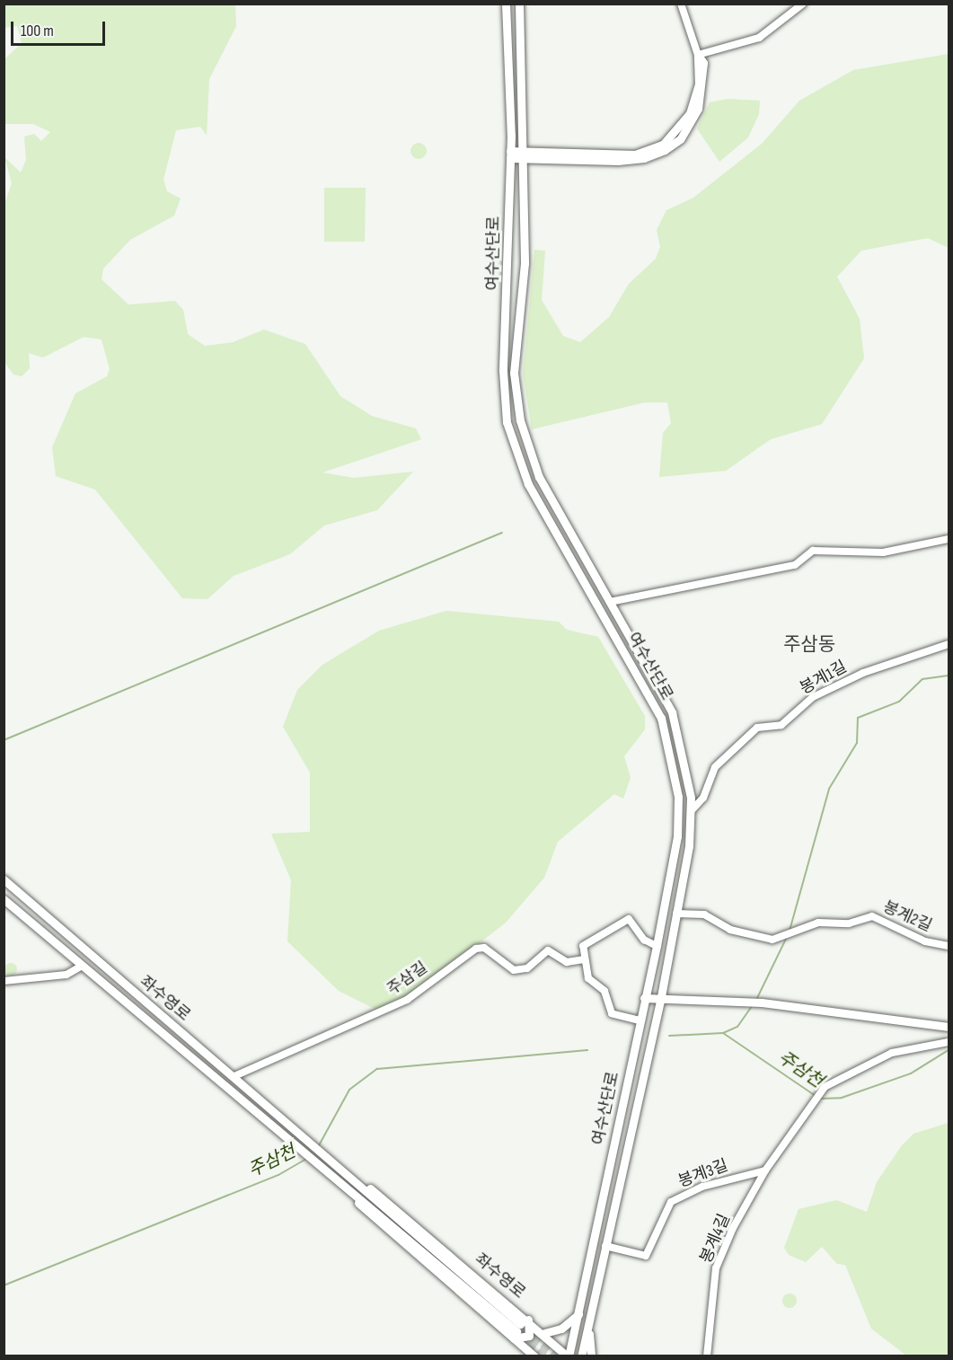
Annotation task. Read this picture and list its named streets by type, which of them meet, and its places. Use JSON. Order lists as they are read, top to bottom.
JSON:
{
  "streets": {
    "street": [
      "여수산단로",
      "봉계1길",
      "봉계2길",
      "주삼길",
      "좌수영로",
      "봉계3길",
      "봉계4길"
    ]
  },
  "crossings": [
    ["여수산단로", "봉계1길"],
    ["여수산단로", "봉계2길"],
    ["여수산단로", "좌수영로"],
    ["여수산단로", "봉계3길"],
    ["주삼길", "좌수영로"],
    ["봉계3길", "봉계4길"]
  ],
  "districts": ["주삼동"],
  "water": ["주삼천"],
  "scale_bar": "100 m"
}
